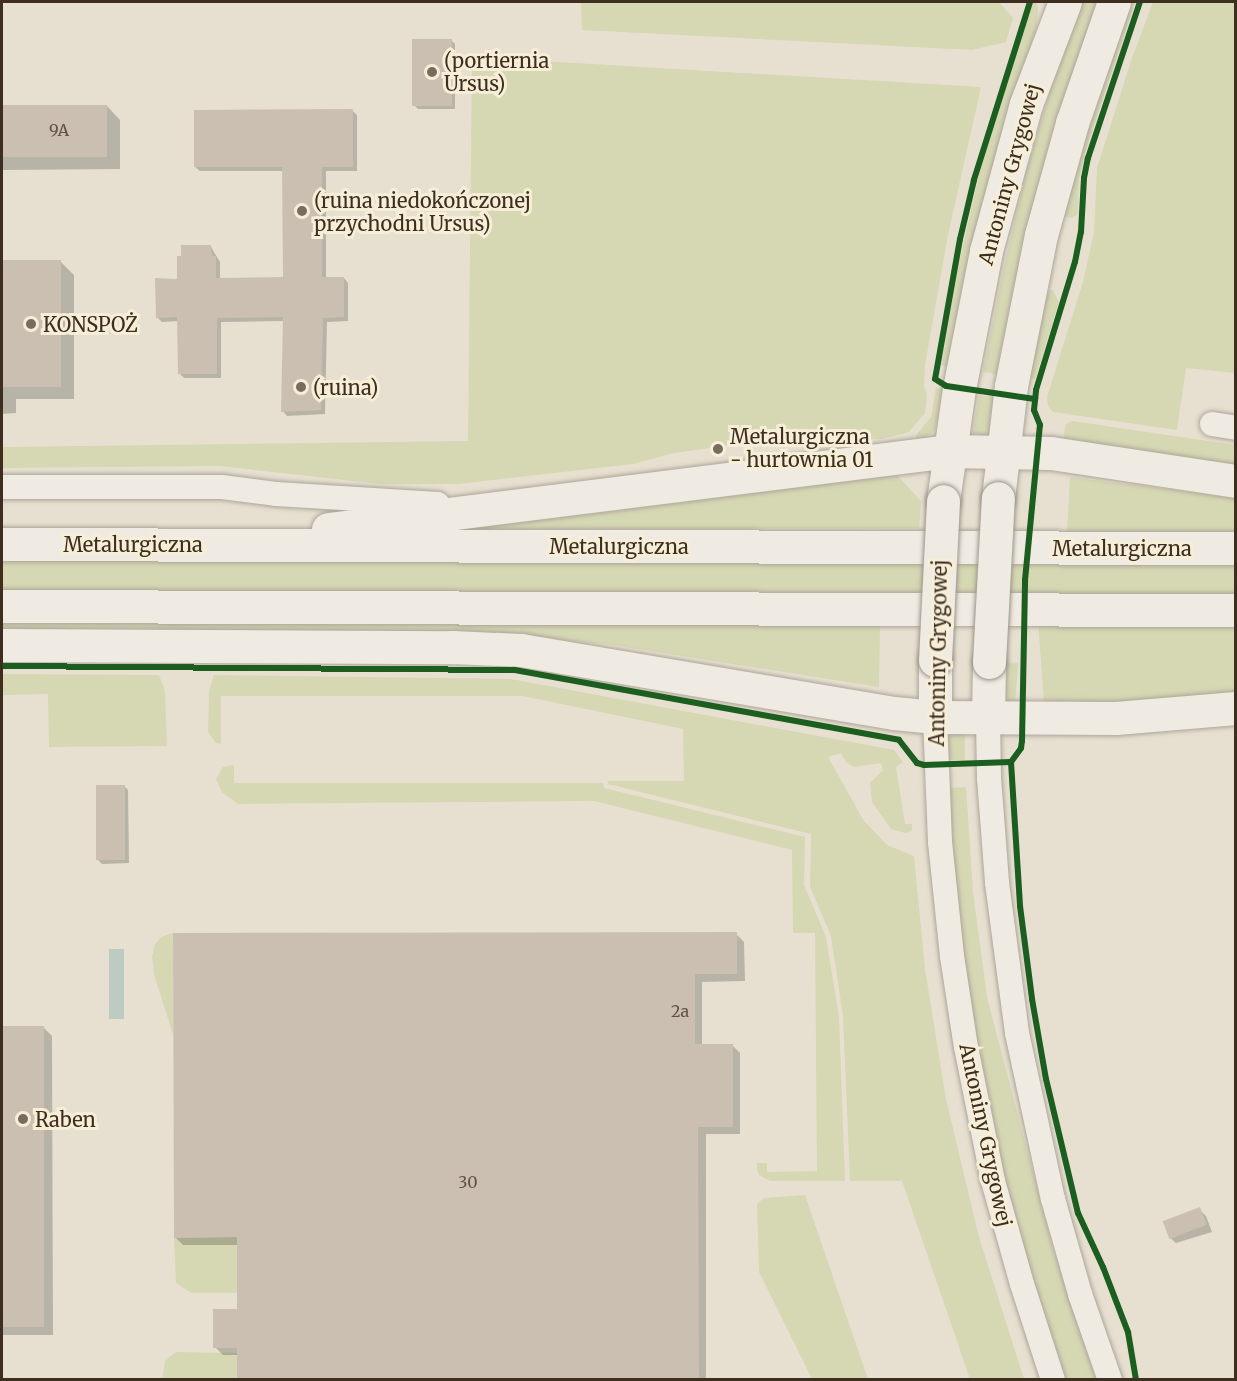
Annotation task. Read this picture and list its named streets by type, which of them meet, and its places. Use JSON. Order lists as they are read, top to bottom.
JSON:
{
  "streets": {
    "main road": ["Antoniny Grygowej", "Metalurgiczna"]
  },
  "places": [
    "(portiernia Ursus)",
    "(ruina niedokończonej przychodni Ursus)",
    "KONSPOŻ",
    "(ruina)",
    "Metalurgiczna - hurtownia 01",
    "Raben"
  ],
  "house_numbers": ["9A", "2a", "30"]
}
